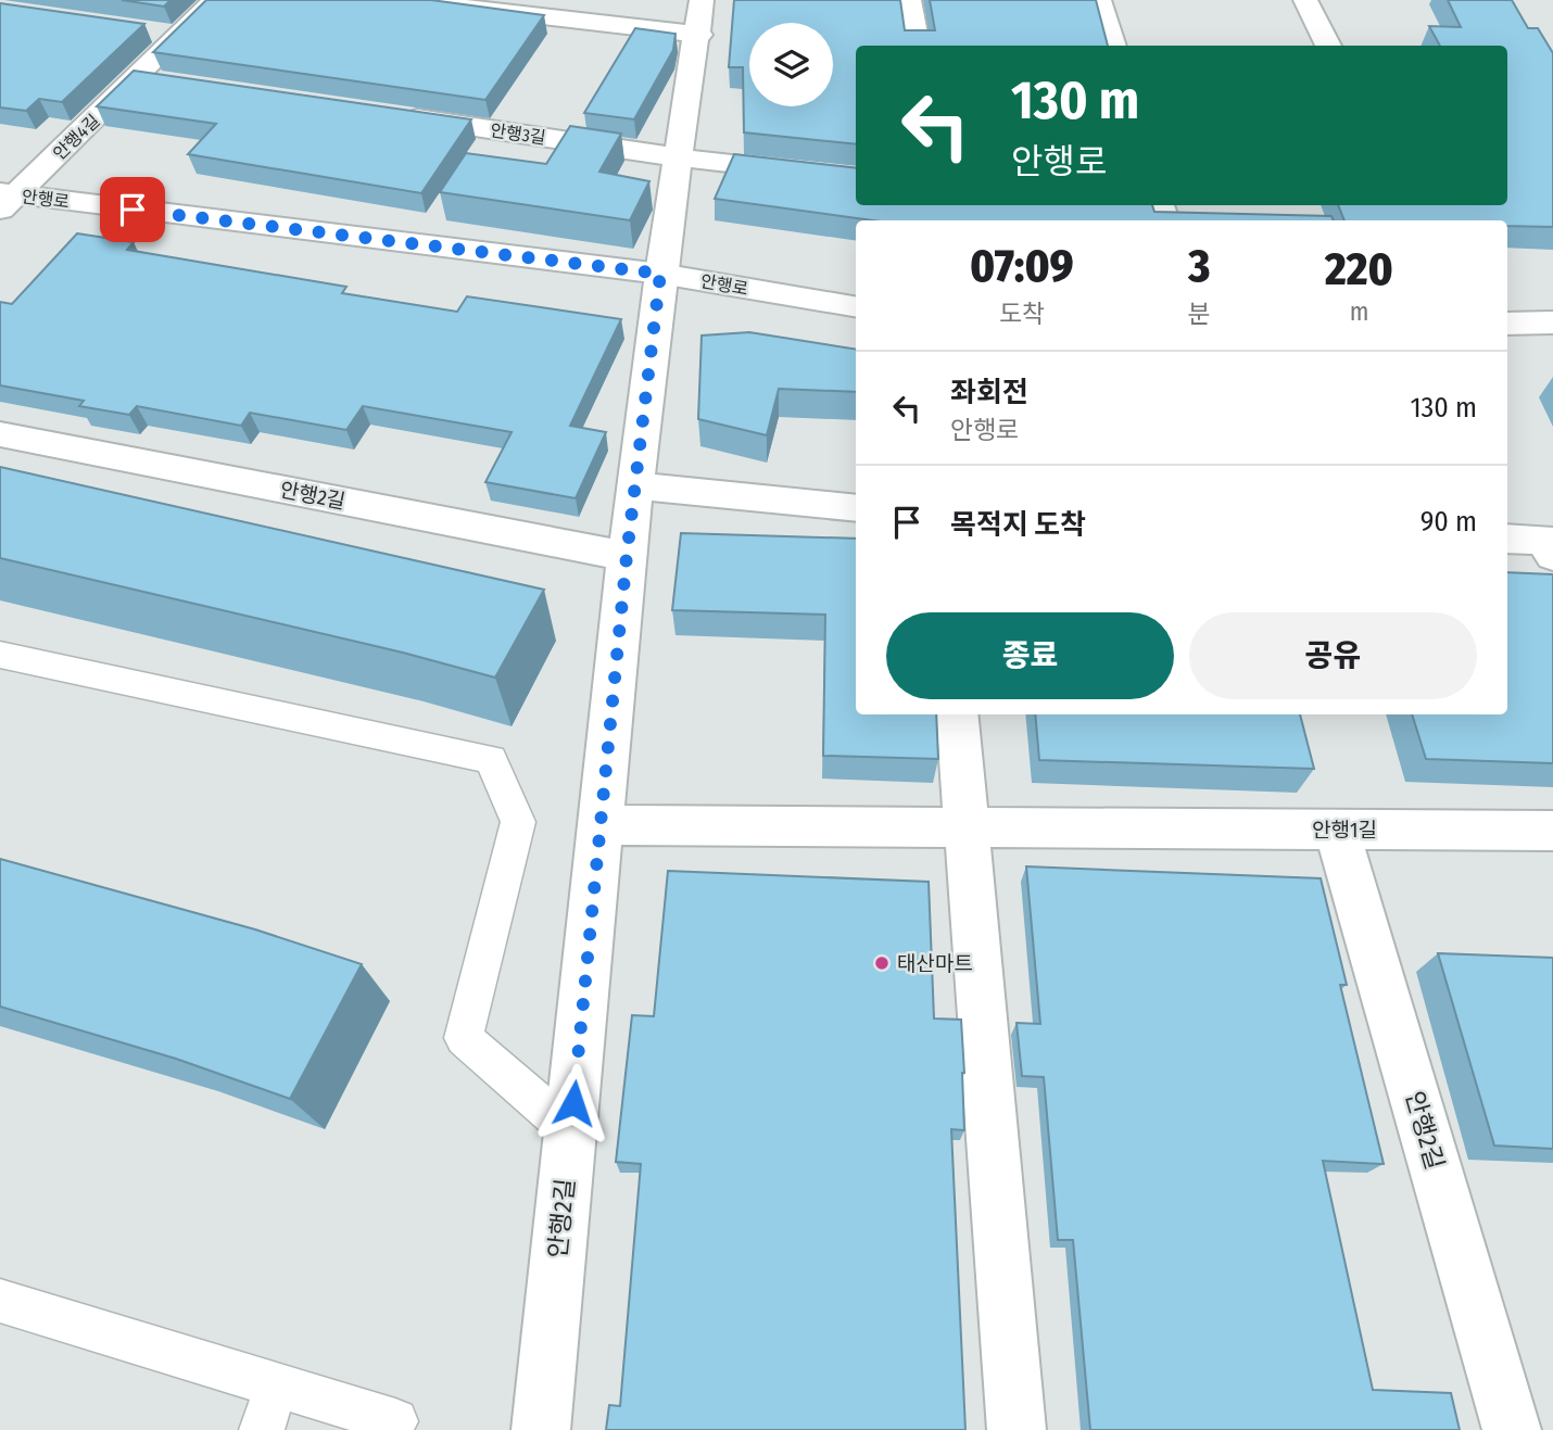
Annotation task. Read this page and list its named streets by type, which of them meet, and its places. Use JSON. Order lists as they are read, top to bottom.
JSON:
{
  "streets": {
    "street": [
      "안행3길",
      "안행4길",
      "안행로",
      "안행2길",
      "안행1길"
    ]
  },
  "crossings": [
    ["안행4길", "안행로"],
    ["안행로", "안행2길"],
    ["안행2길", "안행1길"]
  ],
  "places": ["태산마트"],
  "page": {
    "turn": ["130 m", "안행로"],
    "eta": [
      "07:09",
      "도착",
      "3",
      "분",
      "220",
      "m"
    ],
    "list": [
      {
        "name": "좌회전",
        "note": "안행로",
        "value": "130 m"
      },
      {
        "name": "목적지 도착",
        "value": "90 m"
      }
    ],
    "buttons": ["종료", "공유"]
  }
}
